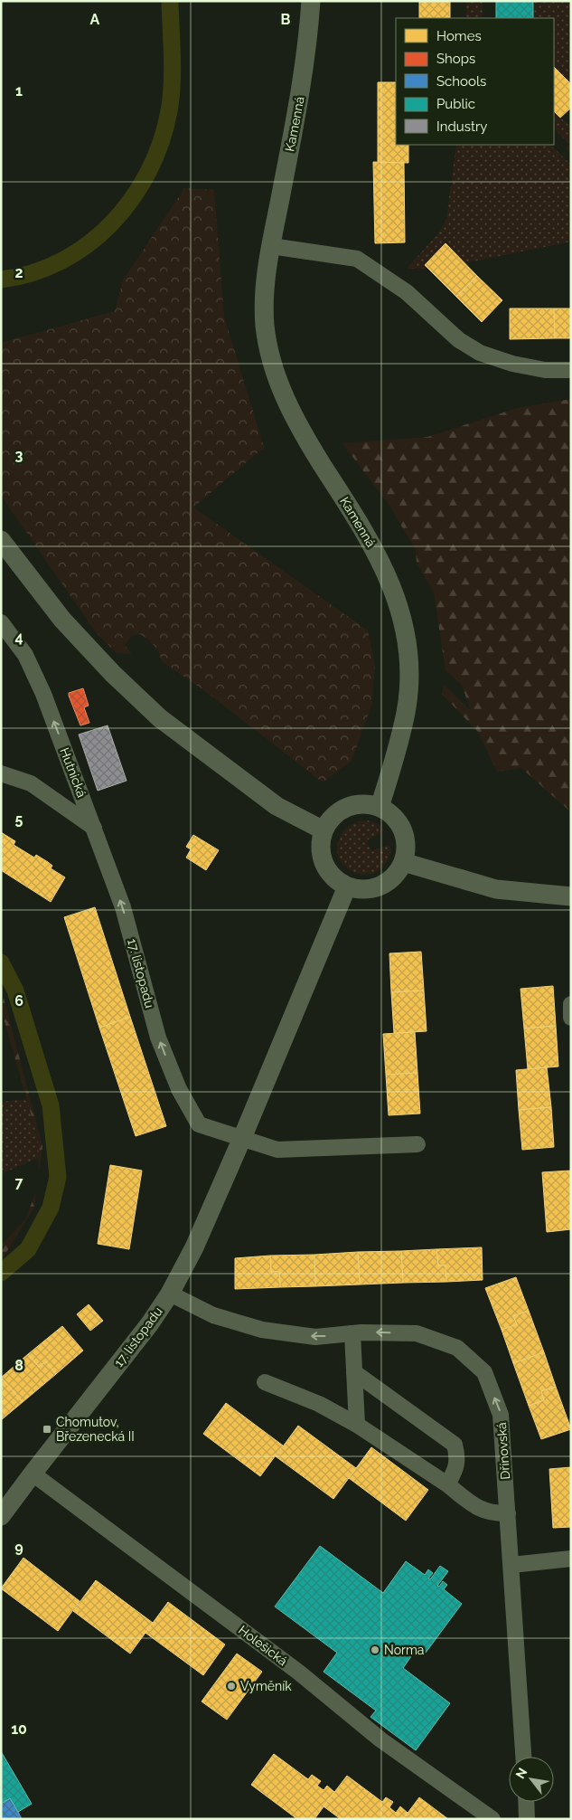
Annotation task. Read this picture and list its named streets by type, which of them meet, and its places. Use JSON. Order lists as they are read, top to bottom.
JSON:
{
  "streets": {
    "street": [
      "Kamenná",
      "Hutnická",
      "17. listopadu",
      "Dřínovská",
      "Holešická"
    ]
  },
  "crossings": [
    ["Kamenná", "17. listopadu"],
    ["Hutnická", "17. listopadu"],
    ["17. listopadu", "Dřínovská"],
    ["17. listopadu", "Holešická"]
  ],
  "places": {
    "transit": ["Chomutov, Březenecká II"],
    "other": ["Norma", "Vyměník"]
  },
  "legend": [
    "Homes",
    "Shops",
    "Schools",
    "Public",
    "Industry"
  ],
  "north": "top left",
  "grid": {
    "columns": ["A", "B"],
    "rows": [
      "1",
      "2",
      "3",
      "4",
      "5",
      "6",
      "7",
      "8",
      "9",
      "10"
    ]
  }
}
